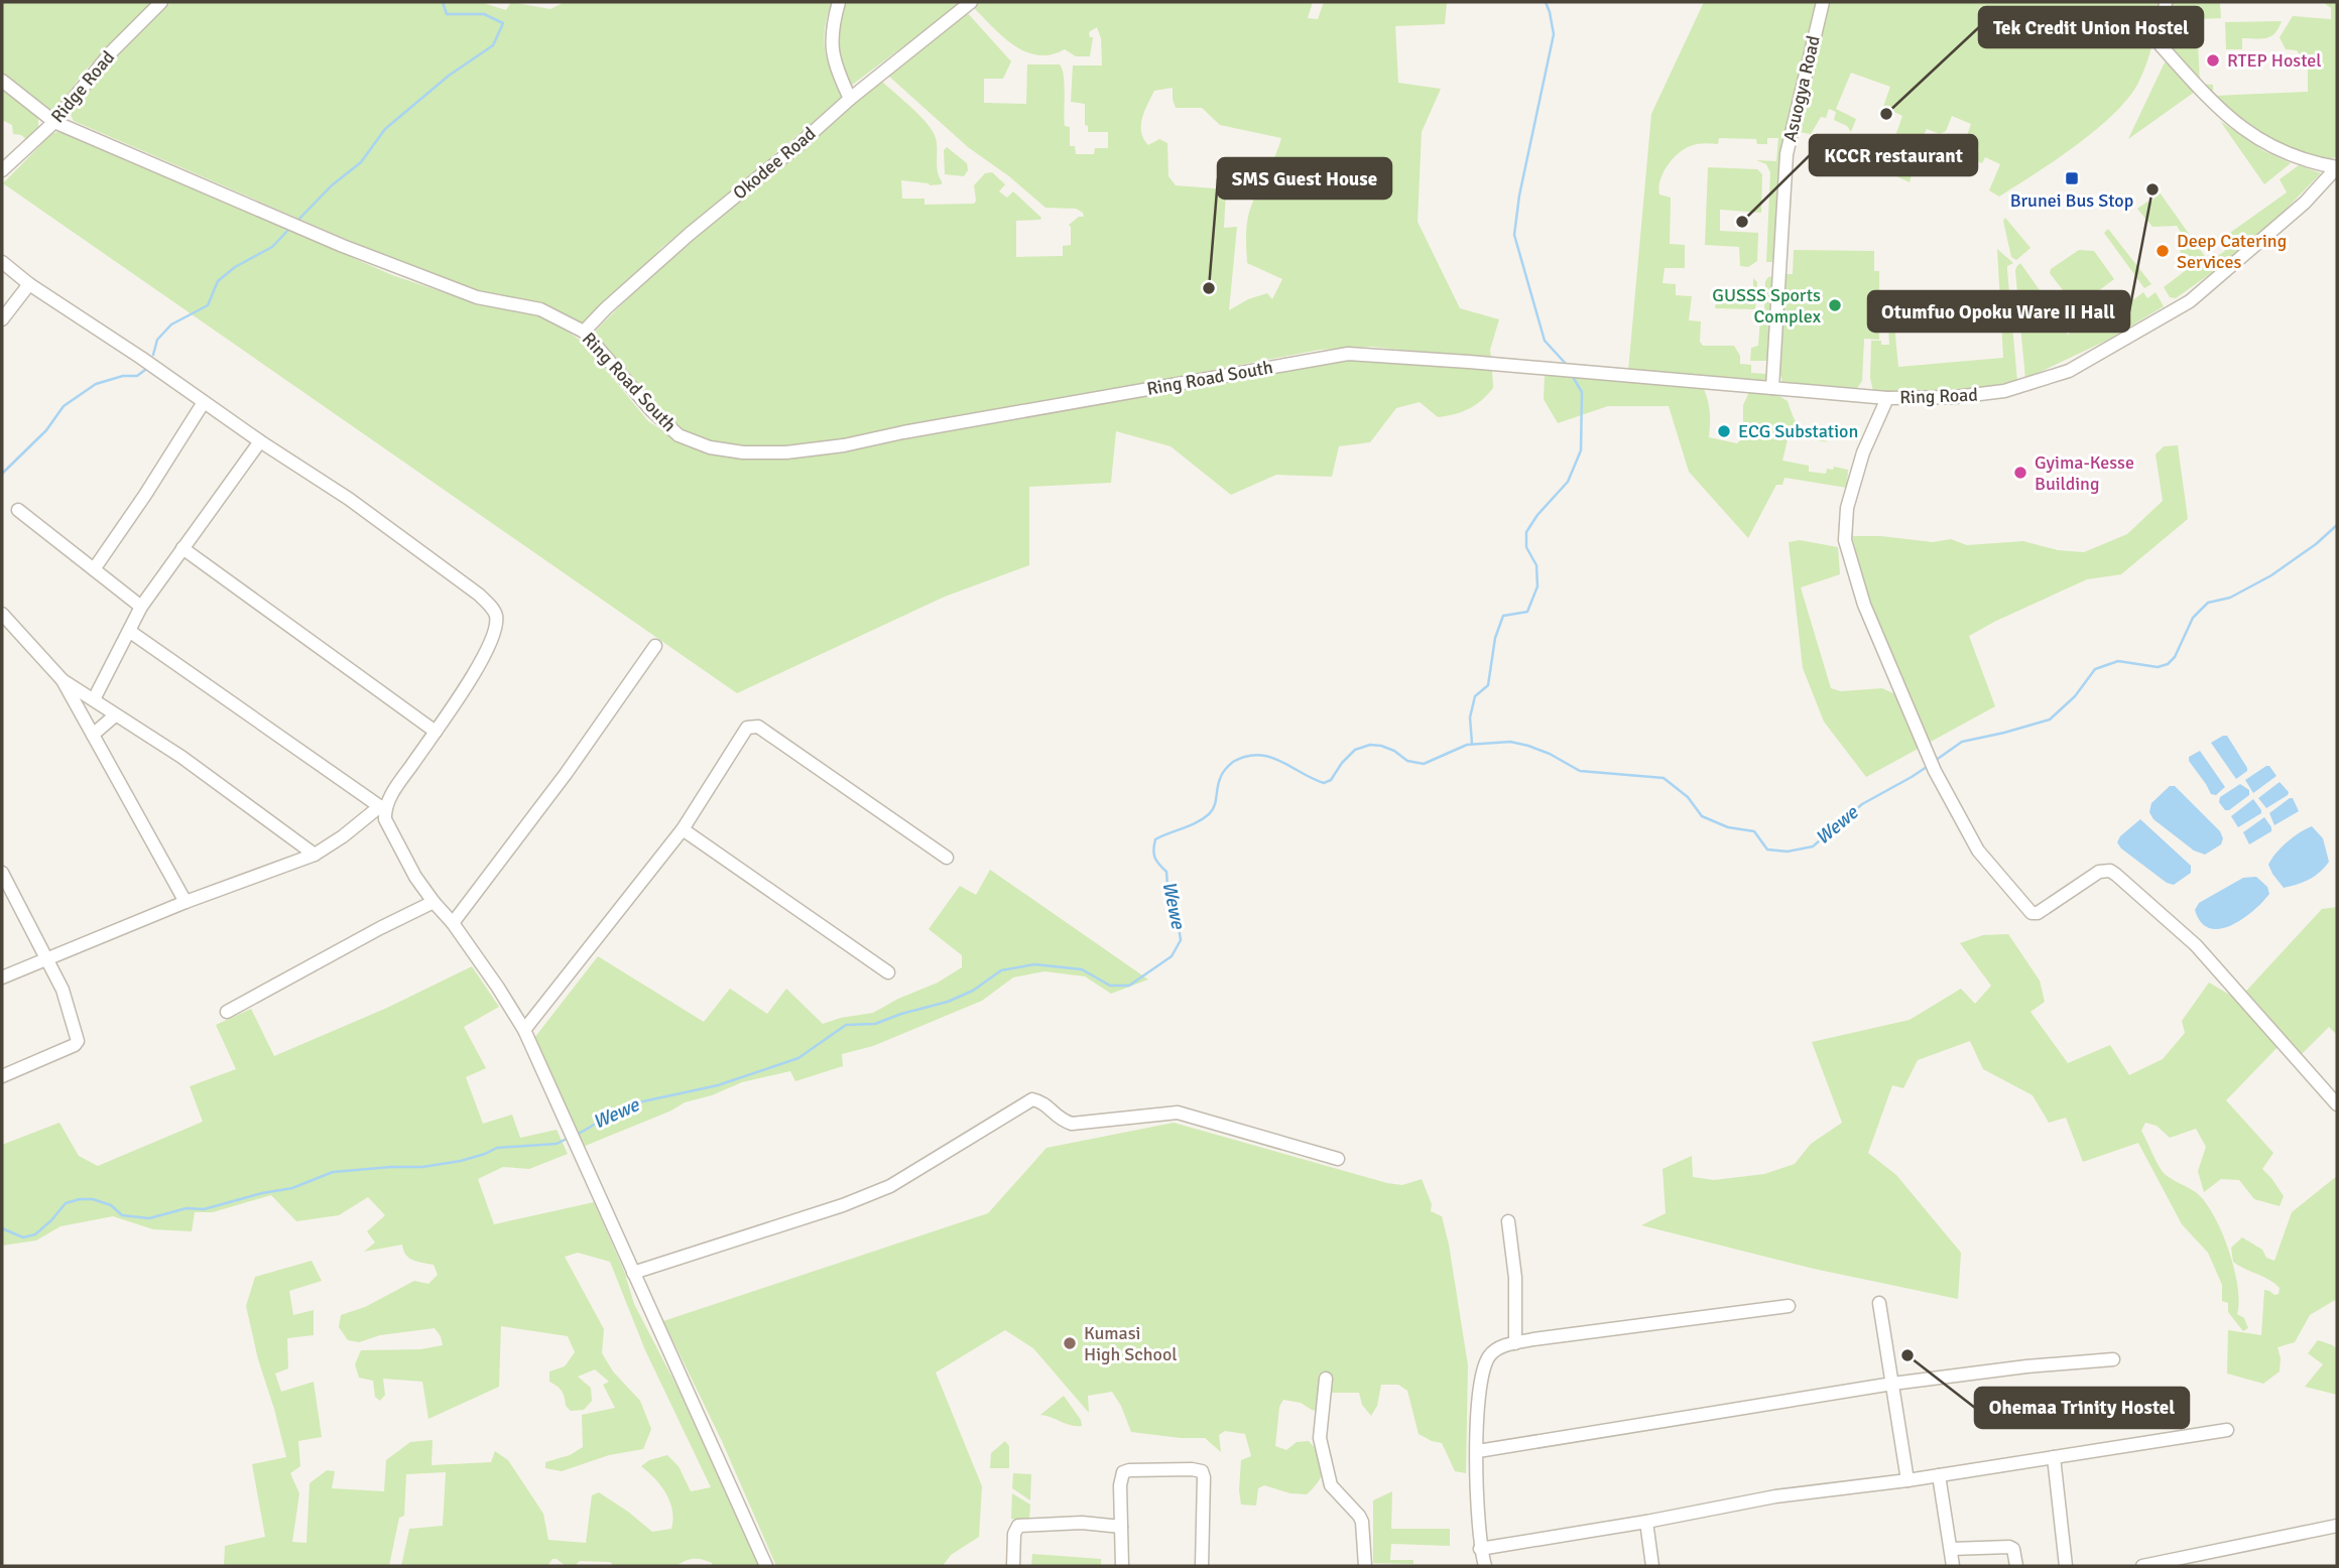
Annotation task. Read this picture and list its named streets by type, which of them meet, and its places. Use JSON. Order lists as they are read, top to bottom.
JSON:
{
  "streets": {
    "street": [
      "Ridge Road",
      "Asuogya Road",
      "Okodee Road",
      "Ring Road South",
      "Ring Road"
    ]
  },
  "crossings": [
    ["Ridge Road", "Ring Road South"],
    ["Asuogya Road", "Ring Road"],
    ["Okodee Road", "Ring Road South"],
    ["Ring Road South", "Ring Road"]
  ],
  "water": ["Wewe"],
  "places": {
    "other": [
      "RTEP Hostel",
      "Tek Credit Union Hostel",
      "Otumfuo Opoku Ware II Hall",
      "KCCR restaurant",
      "Deep Catering Services",
      "SMS Guest House",
      "GUSSS Sports Complex",
      "ECG Substation",
      "Gyima-Kesse Building",
      "Kumasi High School",
      "Ohemaa Trinity Hostel"
    ],
    "transit": ["Brunei Bus Stop"]
  }
}
